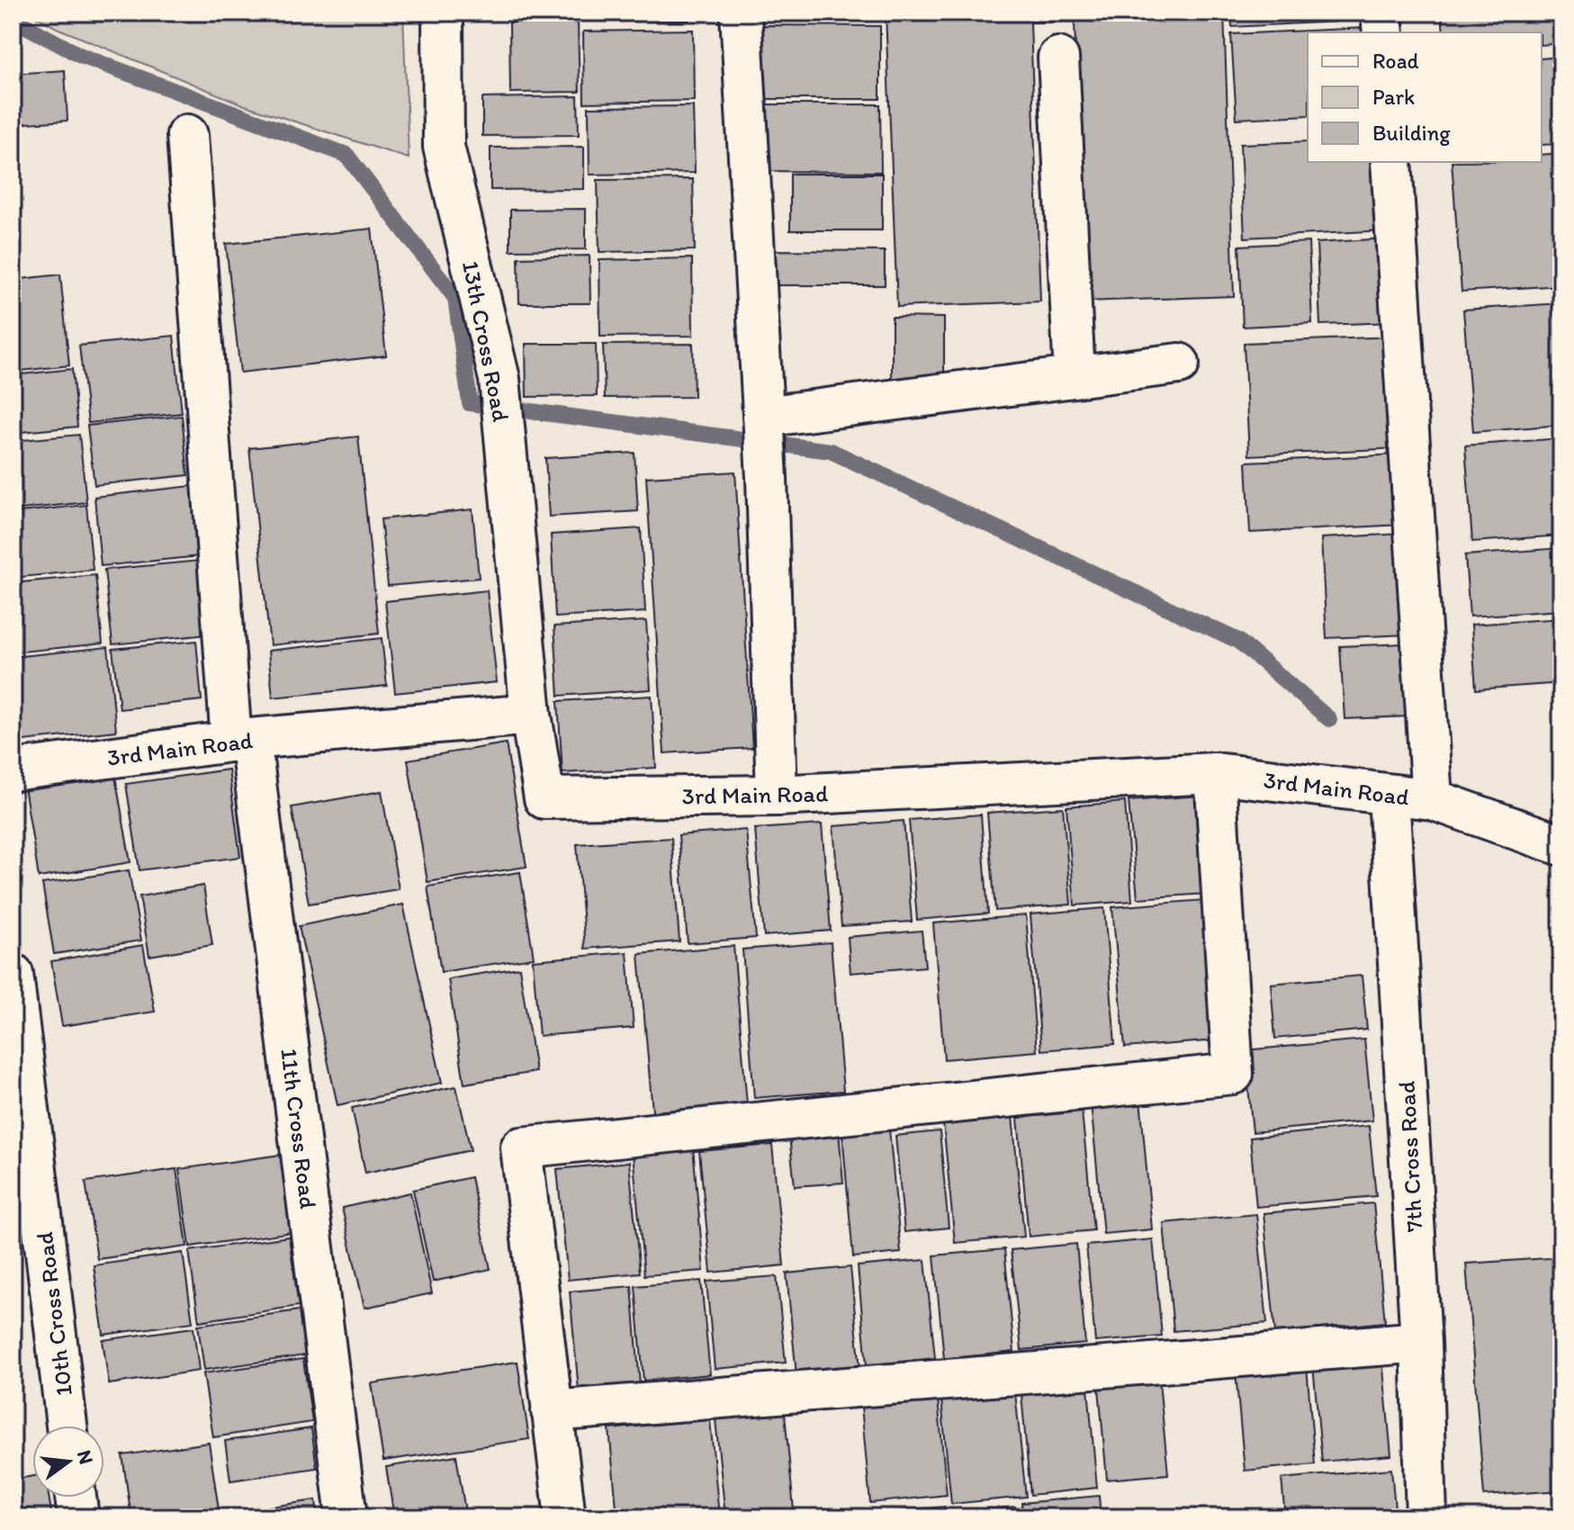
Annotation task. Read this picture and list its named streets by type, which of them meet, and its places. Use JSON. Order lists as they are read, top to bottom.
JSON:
{
  "streets": {
    "street": [
      "13th Cross Road",
      "3rd Main Road",
      "11th Cross Road",
      "7th Cross Road",
      "10th Cross Road"
    ]
  },
  "crossings": [
    ["13th Cross Road", "3rd Main Road"],
    ["3rd Main Road", "11th Cross Road"],
    ["3rd Main Road", "7th Cross Road"]
  ],
  "legend": ["Road", "Park", "Building"],
  "north": "right"
}
